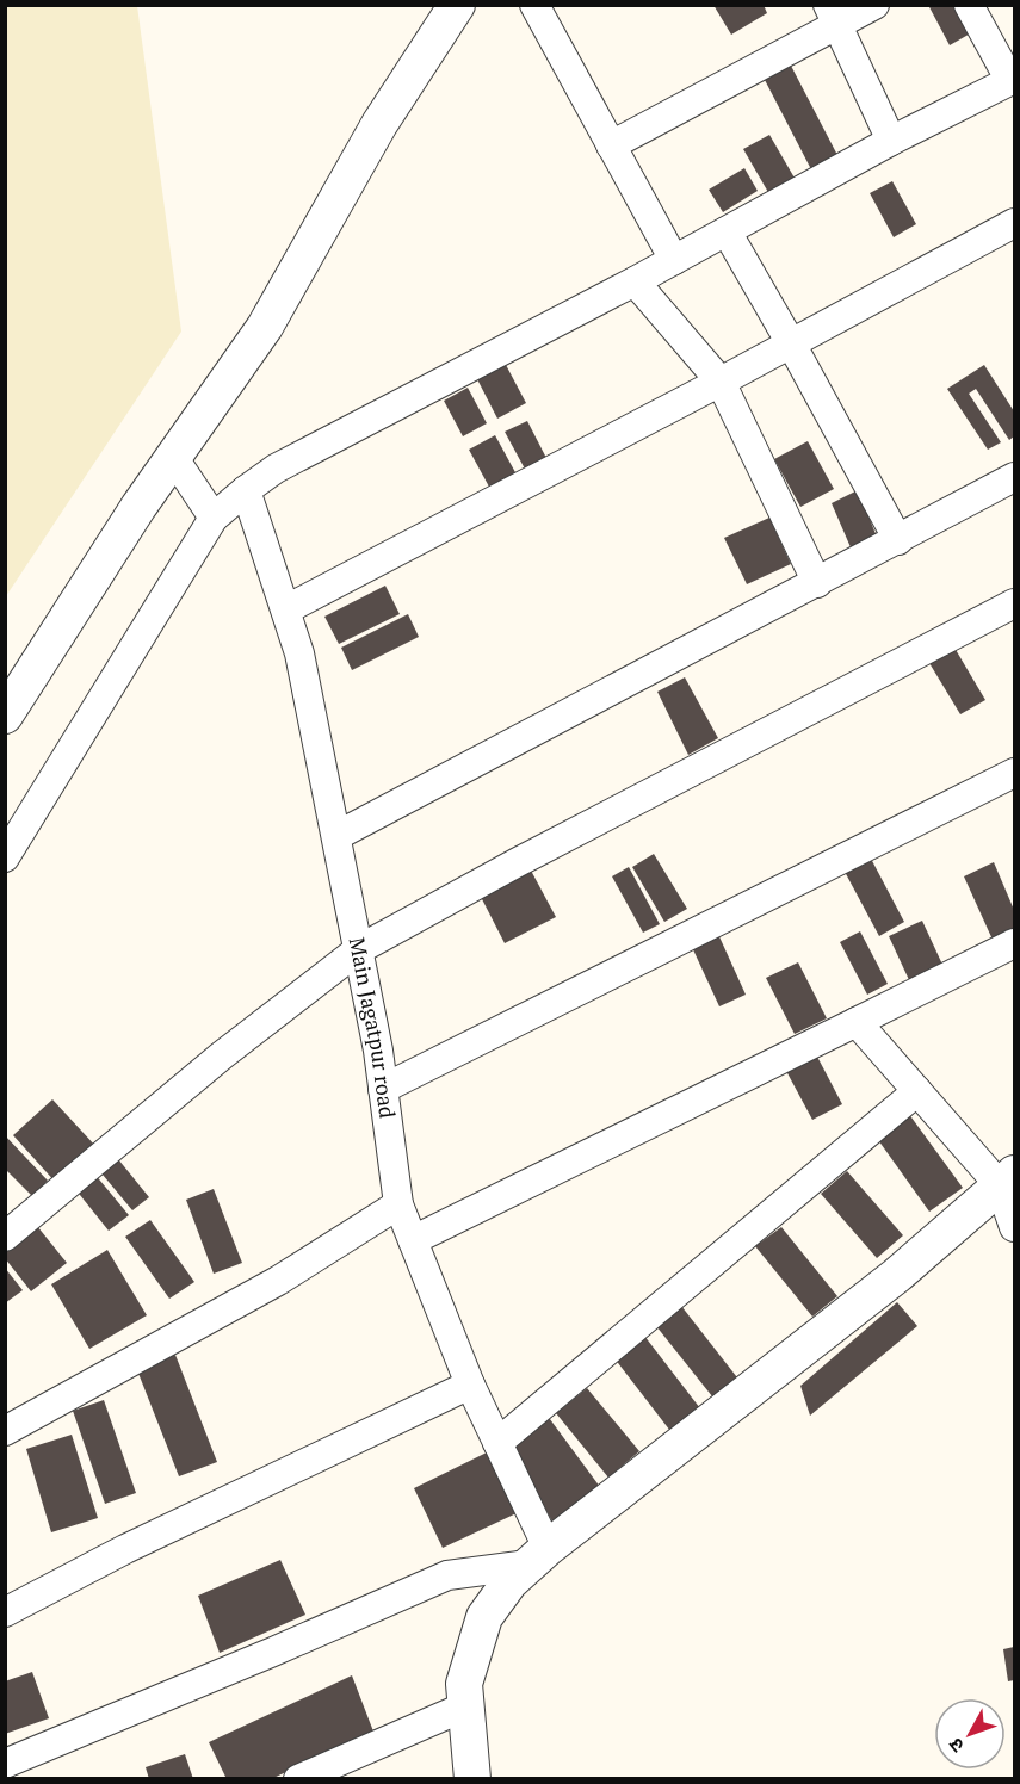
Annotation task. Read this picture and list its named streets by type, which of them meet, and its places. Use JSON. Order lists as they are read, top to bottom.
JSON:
{
  "streets": {
    "street": ["Main Jagatpur road"]
  },
  "north": "bottom left"
}
